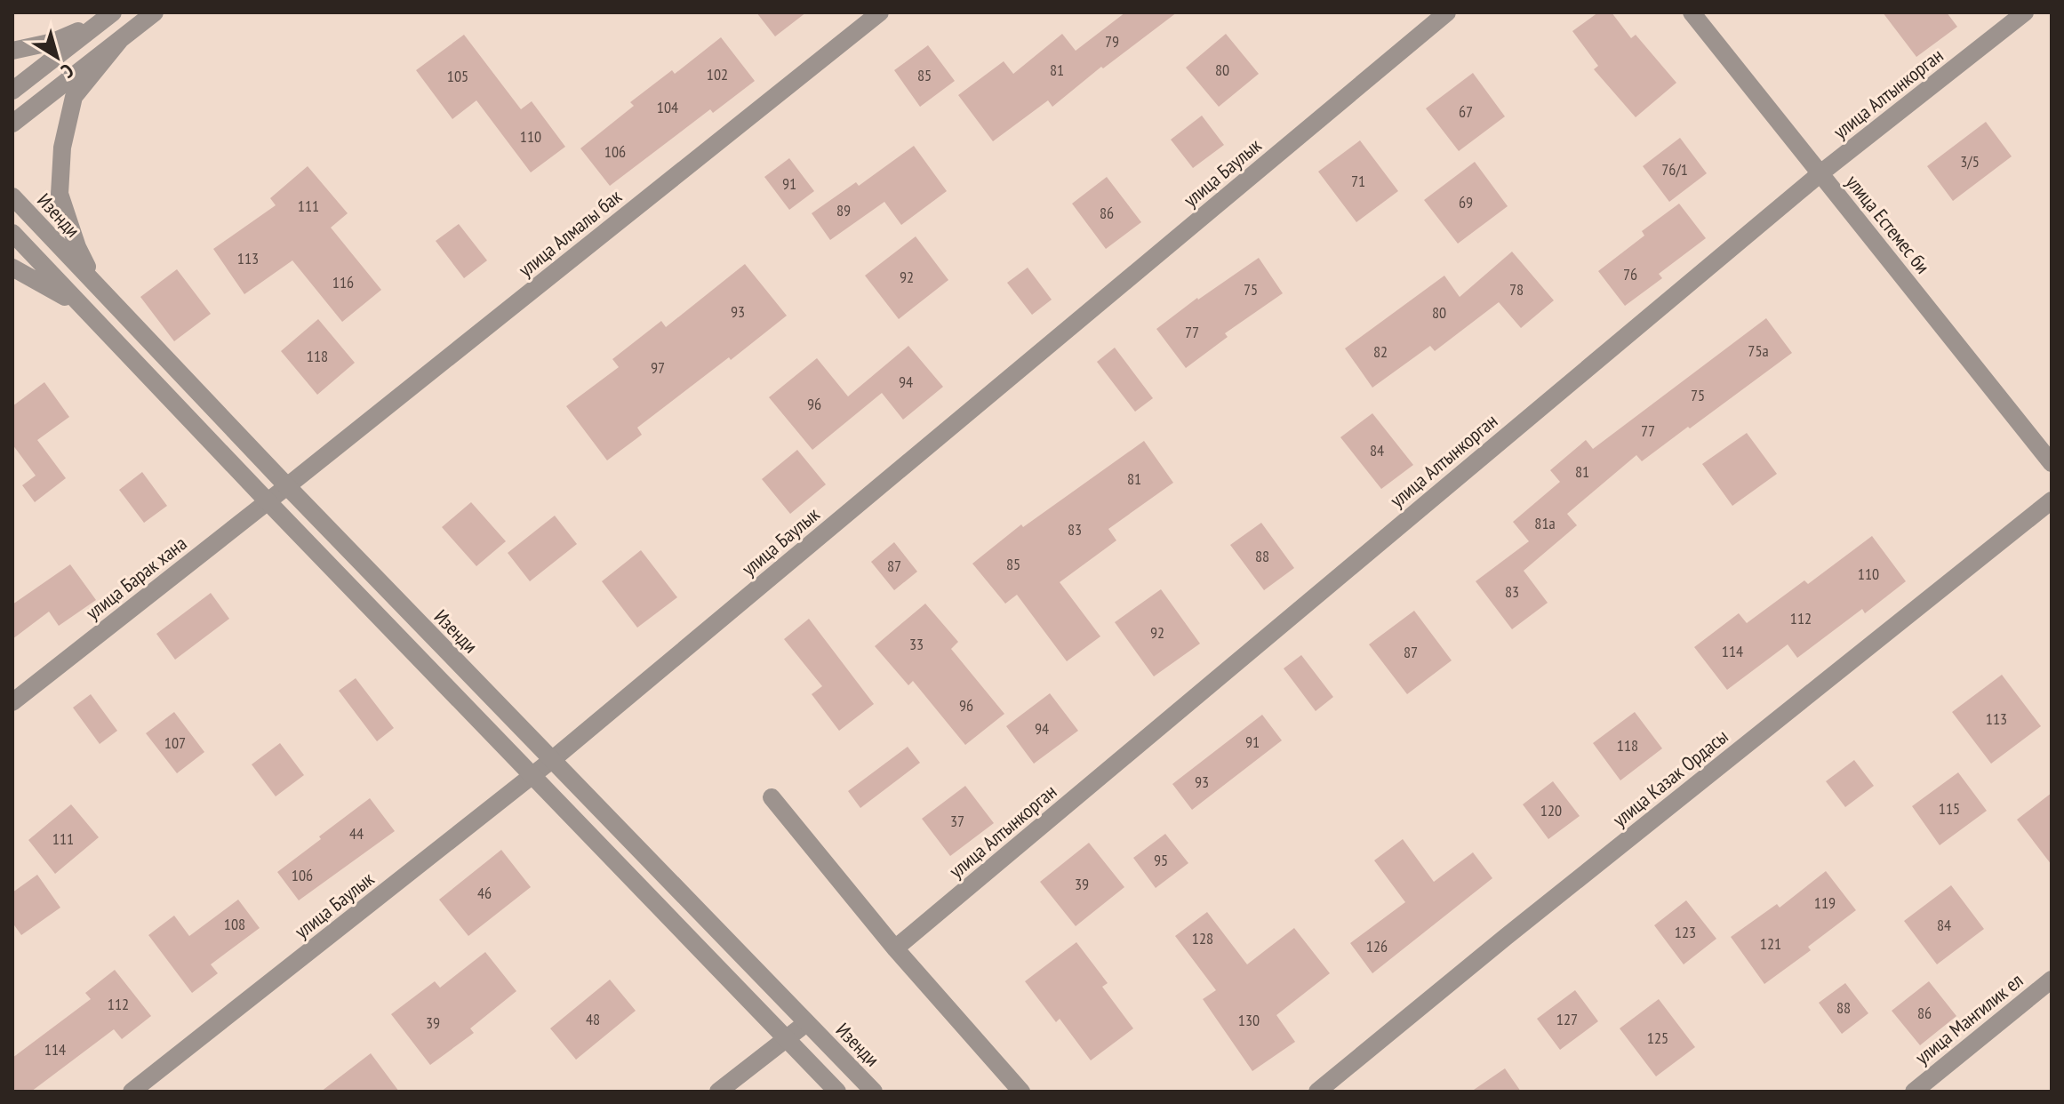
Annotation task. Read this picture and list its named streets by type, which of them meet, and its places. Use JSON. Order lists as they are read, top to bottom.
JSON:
{
  "streets": {
    "street": [
      "улица Алтынкорган",
      "улица Баулык",
      "Изенди",
      "улица Естемес би",
      "улица Алмалы бак",
      "улица Барак хана",
      "улица Казак Ордасы",
      "улица Мангилик ел"
    ]
  },
  "crossings": [
    ["улица Алтынкорган", "улица Естемес би"],
    ["улица Баулык", "Изенди"],
    ["Изенди", "улица Алмалы бак"],
    ["Изенди", "улица Барак хана"],
    ["улица Алмалы бак", "улица Барак хана"]
  ],
  "house_numbers": [
    "79",
    "81",
    "80",
    "102",
    "85",
    "105",
    "104",
    "67",
    "110",
    "106",
    "3/5",
    "76/1",
    "71",
    "91",
    "69",
    "111",
    "89",
    "86",
    "113",
    "76",
    "92",
    "116",
    "75",
    "78",
    "93",
    "80",
    "77",
    "75а",
    "82",
    "118",
    "97",
    "94",
    "75",
    "96",
    "77",
    "84",
    "81",
    "81",
    "81а",
    "83",
    "88",
    "85",
    "87",
    "110",
    "83",
    "112",
    "92",
    "33",
    "114",
    "87",
    "96",
    "113",
    "94",
    "91",
    "107",
    "118",
    "93",
    "115",
    "120",
    "37",
    "44",
    "111",
    "95",
    "106",
    "39",
    "46",
    "119",
    "108",
    "84",
    "123",
    "128",
    "121",
    "126",
    "112",
    "88",
    "86",
    "48",
    "127",
    "130",
    "39",
    "125",
    "114"
  ],
  "north": "bottom right"
}
